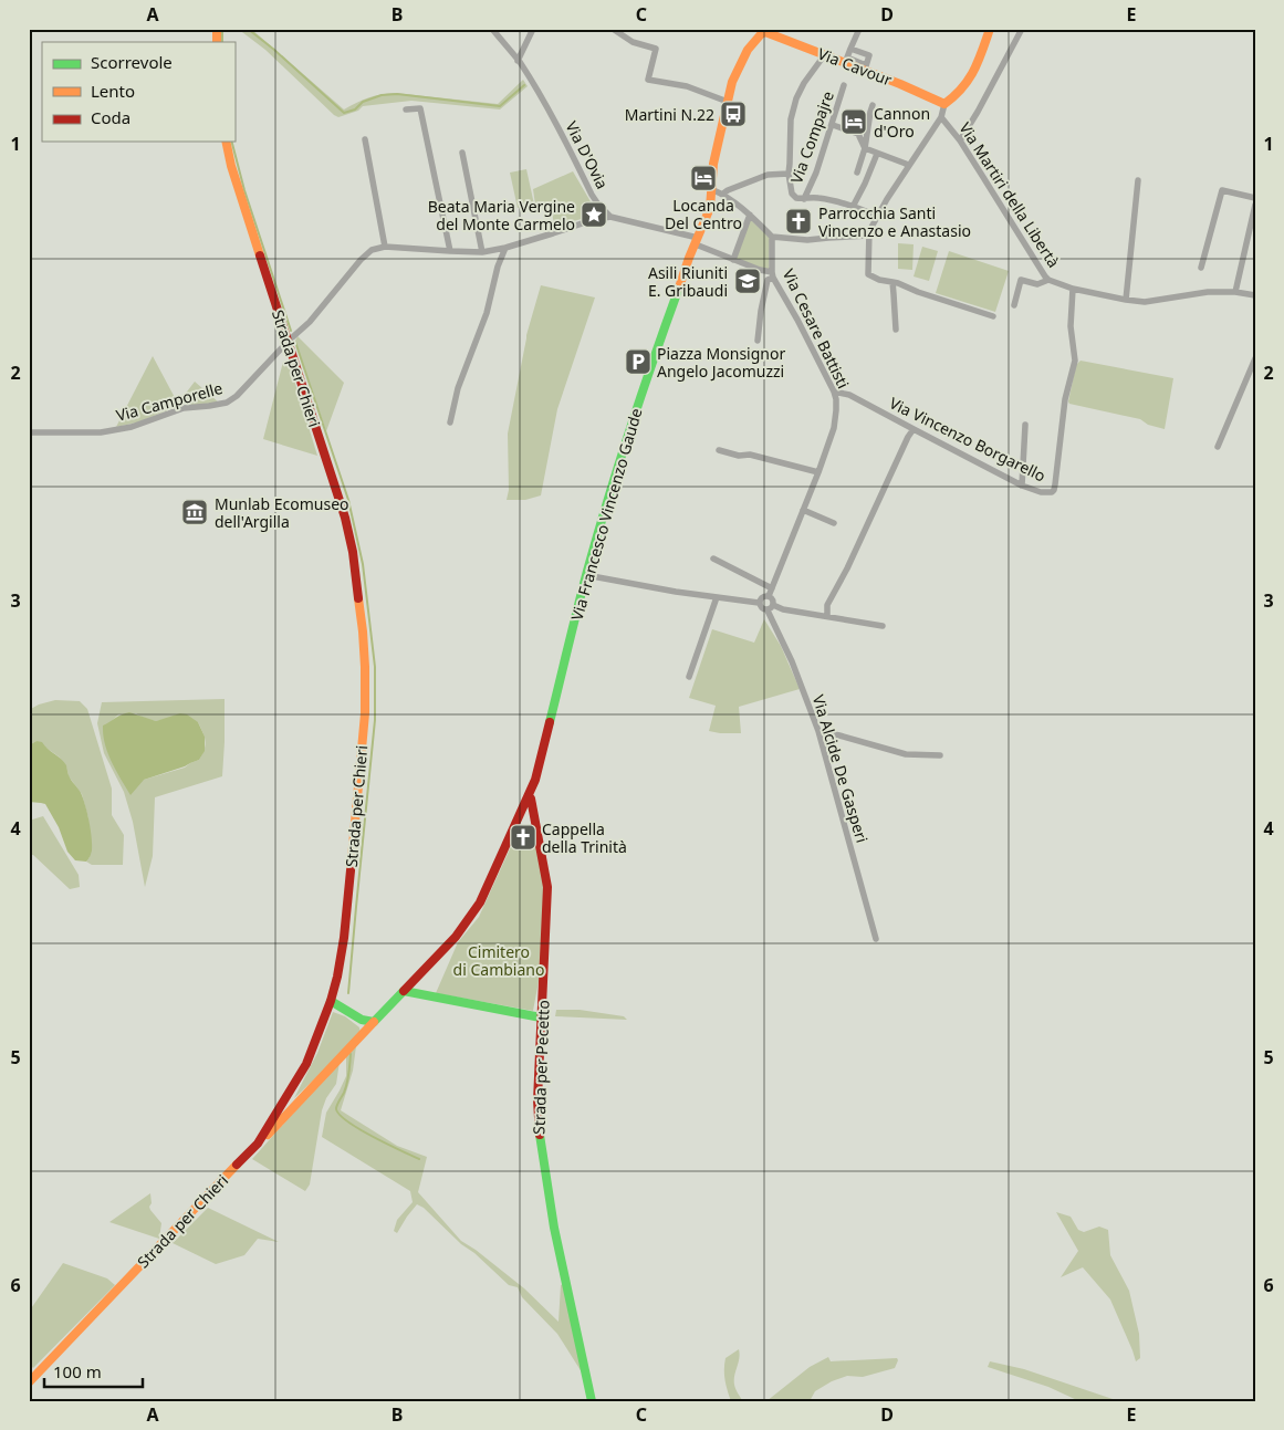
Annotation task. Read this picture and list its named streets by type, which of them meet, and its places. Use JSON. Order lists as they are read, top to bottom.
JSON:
{
  "streets": {
    "street": [
      "Via Cavour",
      "Via Compajre",
      "Via D'Ovia",
      "Via Martiri della Libertà",
      "Via Cesare Battisti",
      "Strada per Chieri",
      "Via Camporelle",
      "Via Vincenzo Borgarello",
      "Via Francesco Vincenzo Gaude",
      "Via Alcide De Gasperi",
      "Strada per Pecetto"
    ]
  },
  "crossings": [
    ["Via Cavour", "Via Martiri della Libertà"],
    ["Via Cavour", "Via Francesco Vincenzo Gaude"],
    ["Via Martiri della Libertà", "Via Vincenzo Borgarello"],
    ["Via Cesare Battisti", "Via Vincenzo Borgarello"],
    ["Via Cesare Battisti", "Via Alcide De Gasperi"],
    ["Strada per Chieri", "Via Camporelle"],
    ["Strada per Chieri", "Via Francesco Vincenzo Gaude"],
    ["Via Francesco Vincenzo Gaude", "Strada per Pecetto"]
  ],
  "parks": ["Cimitero di Cambiano"],
  "places": {
    "bus stop": ["Martini N.22"],
    "hotel": ["Cannon d'Oro", "Locanda Del Centro"],
    "place": ["Beata Maria Vergine del Monte Carmelo"],
    "church": ["Parrocchia Santi Vincenzo e Anastasio", "Cappella della Trinità"],
    "school or university": ["Asili Riuniti E. Gribaudi"],
    "parking": ["Piazza Monsignor Angelo Jacomuzzi"],
    "museum": ["Munlab Ecomuseo dell'Argilla"]
  },
  "legend": ["Scorrevole", "Lento", "Coda"],
  "scale_bar": "100 m",
  "grid": {
    "columns": [
      "A",
      "B",
      "C",
      "D",
      "E"
    ],
    "rows": [
      "1",
      "2",
      "3",
      "4",
      "5",
      "6"
    ]
  }
}
